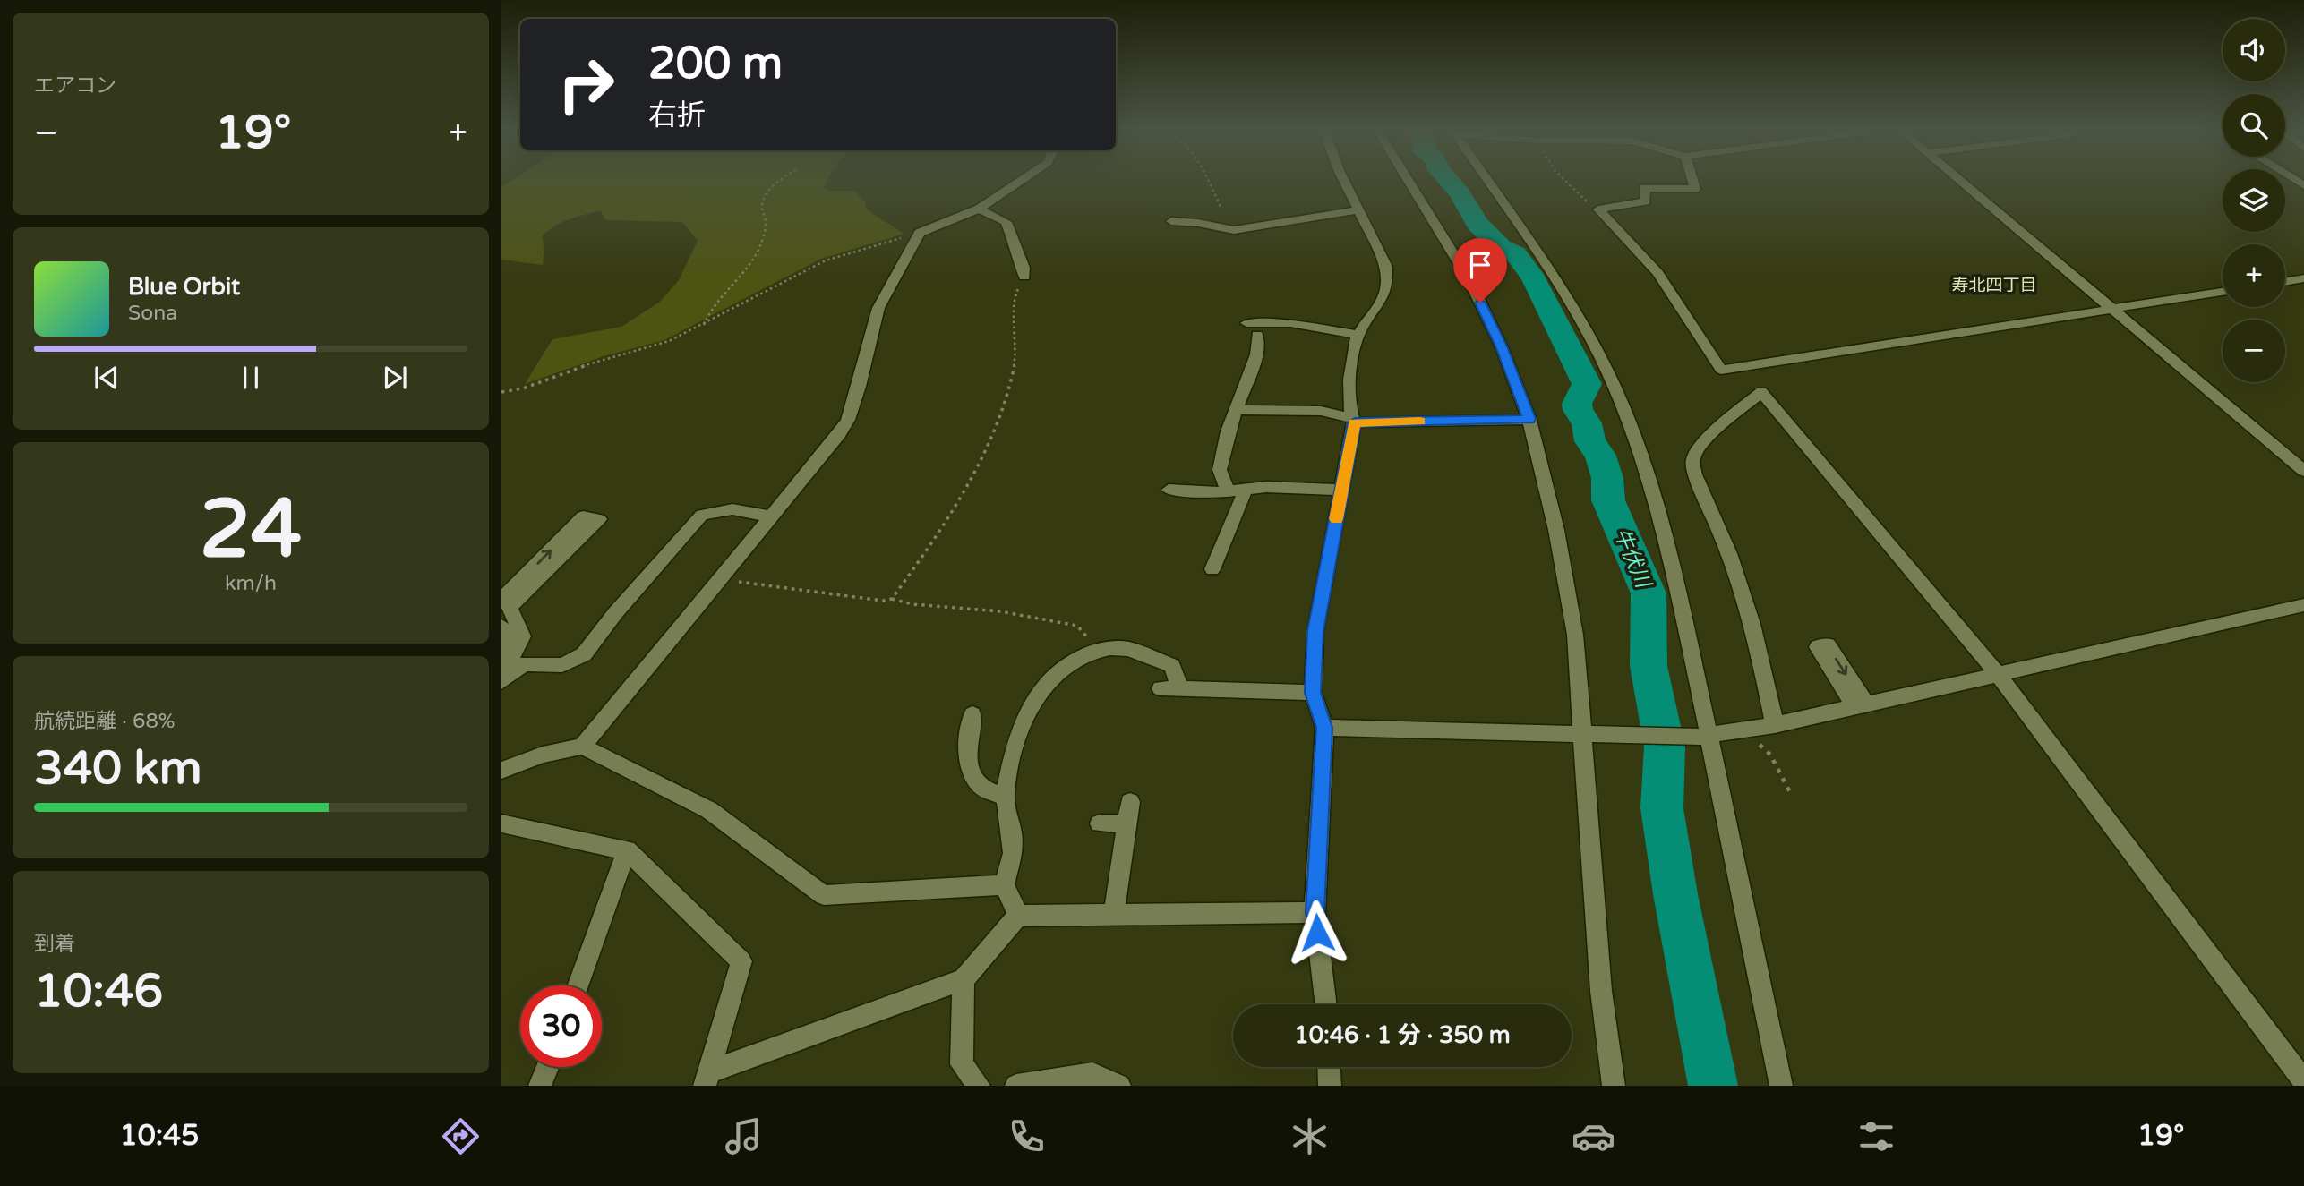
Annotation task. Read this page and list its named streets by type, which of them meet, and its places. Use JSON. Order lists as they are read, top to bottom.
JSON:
{
  "districts": ["寿北四丁目"],
  "water": ["牛伏川"],
  "page": {
    "tile": [
      "エアコン",
      ["24", "km/h"],
      ["航続距離 · 68%", "340 km"],
      ["到着", "10:46"]
    ],
    "map_buttons": ["+", "−"],
    "turn": ["200 m", "右折"],
    "heat": ["−", "19°", "+"],
    "song": ["Blue Orbit", "Sona"],
    "limit": "30",
    "trip": "10:46 · 1 分 · 350 m",
    "tabs": ["10:45", "19°"]
  }
}
